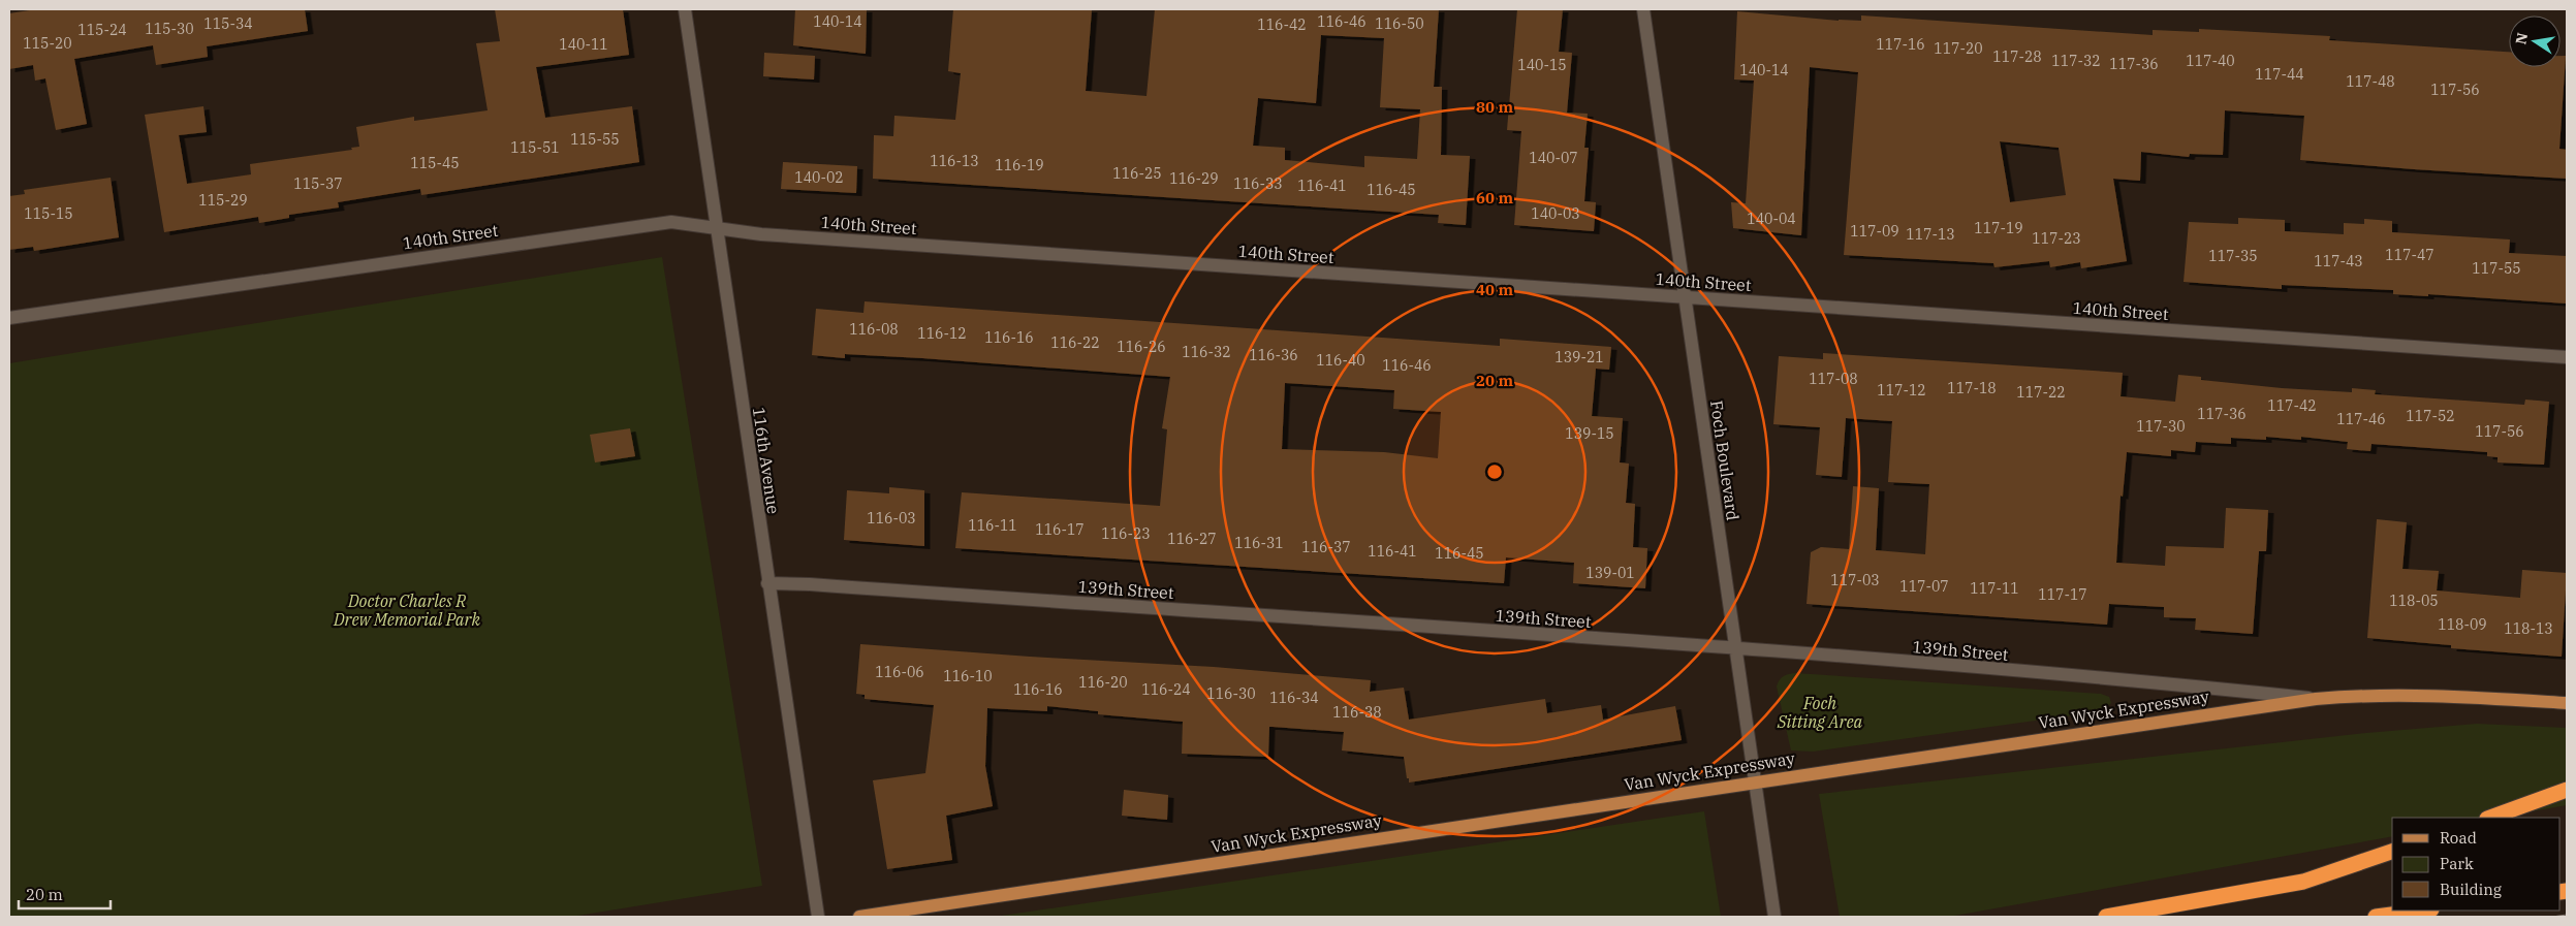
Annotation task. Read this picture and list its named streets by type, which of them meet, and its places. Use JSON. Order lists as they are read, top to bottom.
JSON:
{
  "streets": {
    "main road": ["Van Wyck Expressway"],
    "street": [
      "140th Street",
      "116th Avenue",
      "Foch Boulevard",
      "139th Street"
    ]
  },
  "crossings": [
    ["140th Street", "116th Avenue"],
    ["140th Street", "Foch Boulevard"],
    ["116th Avenue", "139th Street"],
    ["Foch Boulevard", "139th Street"],
    ["Foch Boulevard", "Van Wyck Expressway"],
    ["139th Street", "Van Wyck Expressway"]
  ],
  "parks": ["Doctor Charles R Drew Memorial Park", "Foch Sitting Area"],
  "house_numbers": [
    "140-14",
    "116-46",
    "115-34",
    "116-50",
    "116-42",
    "115-30",
    "115-24",
    "115-20",
    "140-11",
    "117-16",
    "117-20",
    "117-28",
    "117-32",
    "117-40",
    "117-36",
    "140-15",
    "140-14",
    "117-44",
    "117-48",
    "117-56",
    "115-55",
    "115-51",
    "140-07",
    "116-13",
    "115-45",
    "116-19",
    "116-25",
    "140-02",
    "116-29",
    "115-37",
    "116-33",
    "116-41",
    "116-45",
    "115-29",
    "115-15",
    "140-03",
    "140-04",
    "117-19",
    "117-09",
    "117-13",
    "117-23",
    "117-47",
    "117-35",
    "117-43",
    "117-55",
    "116-08",
    "116-12",
    "116-16",
    "116-22",
    "116-26",
    "116-32",
    "116-36",
    "139-21",
    "116-40",
    "116-46",
    "117-08",
    "117-18",
    "117-12",
    "117-22",
    "117-42",
    "117-36",
    "117-52",
    "117-46",
    "117-30",
    "117-56",
    "139-15",
    "116-03",
    "116-11",
    "116-17",
    "116-23",
    "116-27",
    "116-31",
    "116-37",
    "116-41",
    "116-45",
    "139-01",
    "117-03",
    "117-07",
    "117-11",
    "117-17",
    "118-05",
    "118-09",
    "118-13",
    "116-06",
    "116-10",
    "116-20",
    "116-16",
    "116-24",
    "116-30",
    "116-34",
    "116-38"
  ],
  "legend": ["Road", "Park", "Building"],
  "scale_bar": "20 m",
  "north": "left",
  "rings": [
    "80 m",
    "60 m",
    "40 m",
    "20 m"
  ]
}
